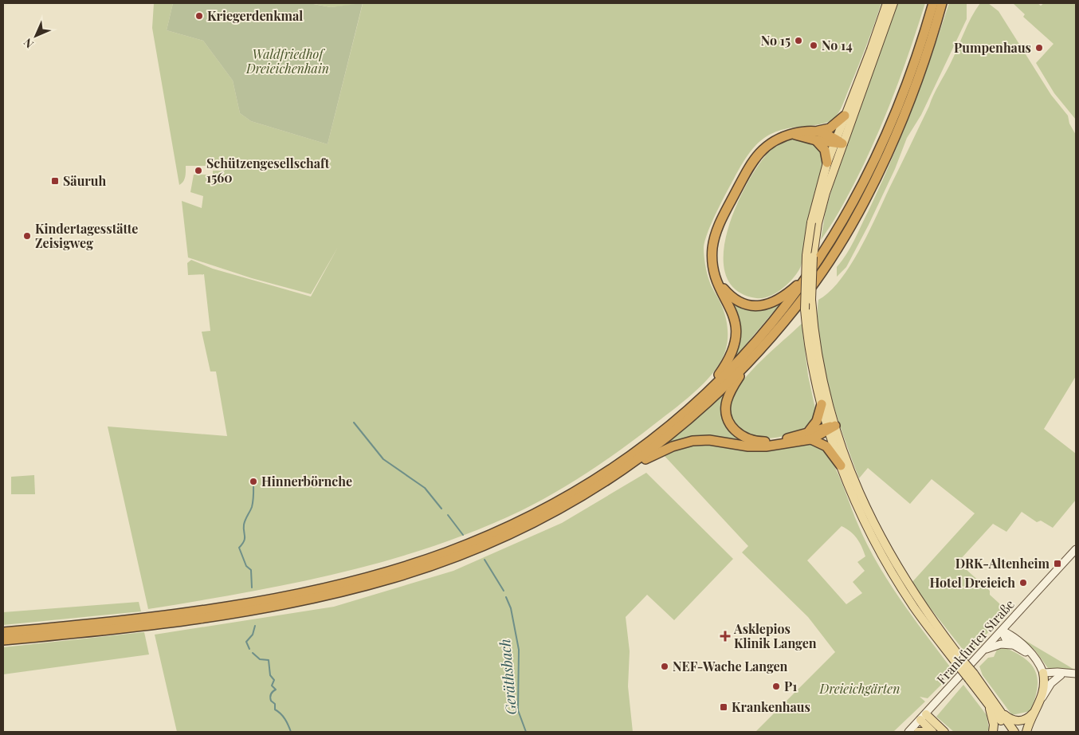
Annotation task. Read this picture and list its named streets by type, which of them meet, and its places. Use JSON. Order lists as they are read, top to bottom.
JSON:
{
  "streets": {
    "main road": ["Frankfurter Straße"]
  },
  "water": ["Geräthsbach"],
  "parks": ["Waldfriedhof Dreieichenhain", "Dreieichgärten"],
  "places": {
    "other": [
      "Kriegerdenkmal",
      "No 15",
      "No 14",
      "Pumpenhaus",
      "Schützengesellschaft 1560",
      "Kindertagesstätte Zeisigweg",
      "Hinnerbörnche",
      "Hotel Dreieich",
      "NEF-Wache Langen",
      "P1"
    ],
    "transit": ["Säuruh", "DRK-Altenheim", "Krankenhaus"],
    "health": ["Asklepios Klinik Langen"]
  },
  "north": "bottom left"
}
